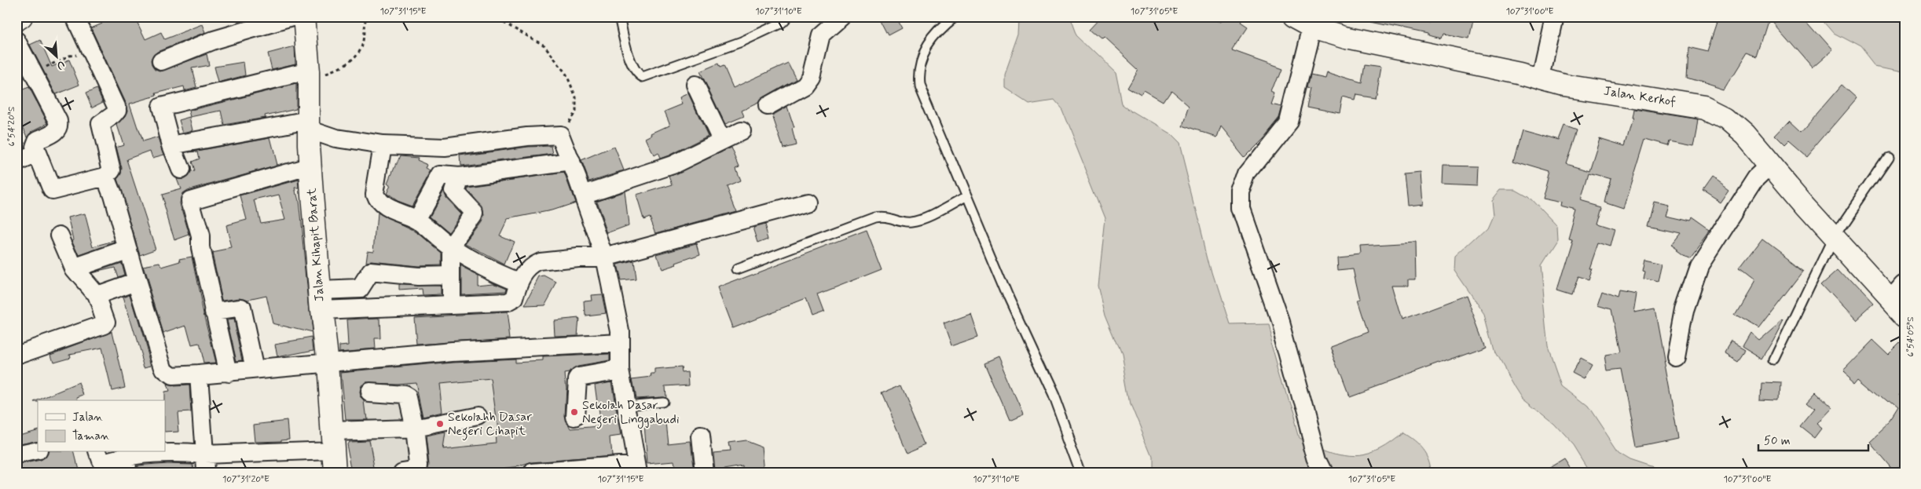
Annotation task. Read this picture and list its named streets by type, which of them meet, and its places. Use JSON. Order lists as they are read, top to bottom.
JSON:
{
  "streets": {
    "main road": ["Jalan Kerkof", "Jalan Kihapit Barat"]
  },
  "places": ["Sekolah Dasar Negeri Linggabudi", "Sekolahh Dasar Negeri Cihapit"],
  "legend": ["Jalan", "Taman"],
  "scale_bar": "50 m",
  "north": "bottom right",
  "coordinates": [
    "107°31'15\"E",
    "107°31'10\"E",
    "107°31'05\"E",
    "107°31'00\"E",
    "6°54'20\"S",
    "6°54'05\"S",
    "107°31'20\"E"
  ]
}
